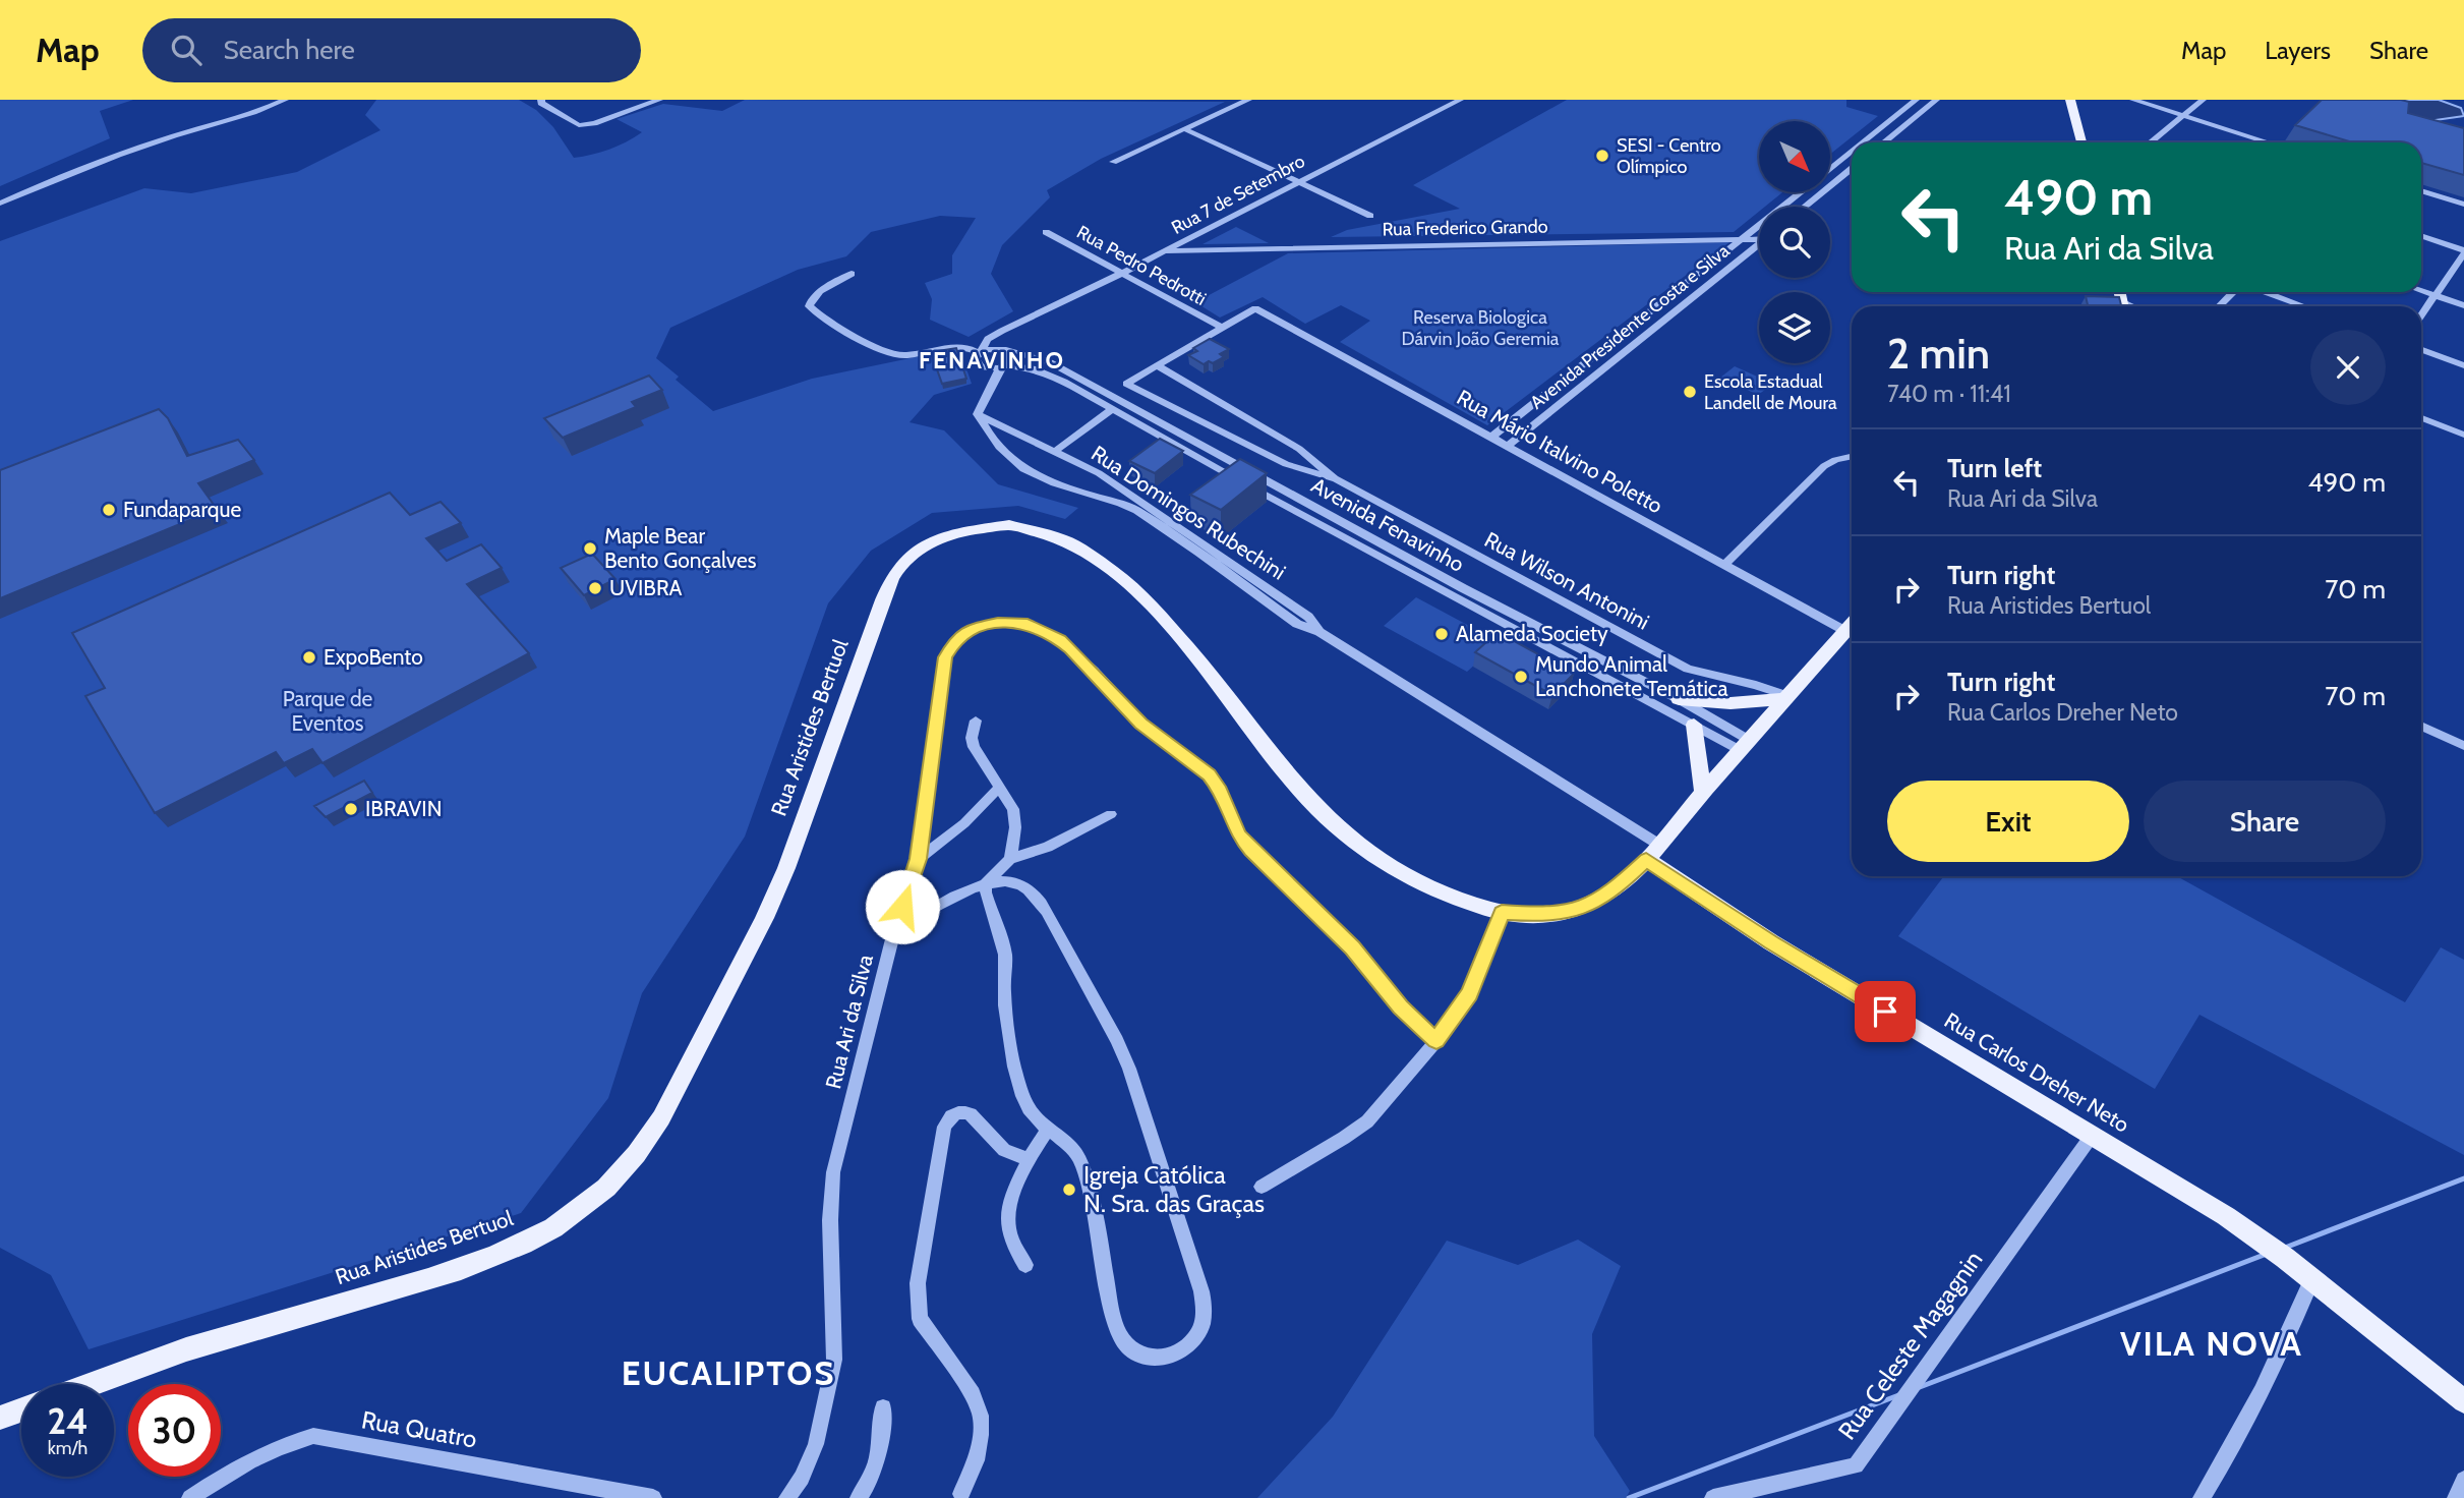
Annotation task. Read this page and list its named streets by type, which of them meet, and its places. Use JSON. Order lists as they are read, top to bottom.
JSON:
{
  "streets": {
    "main road": ["Rua Aristides Bertuol", "Rua Carlos Dreher Neto"],
    "street": [
      "Rua 7 de Setembro",
      "Rua Frederico Grando",
      "Rua Pedro Pedrotti",
      "Avenida Presidente Costa e Silva",
      "Rua Mário Italvino Poletto",
      "Rua Domingos Rubechini",
      "Avenida Fenavinho",
      "Rua Wilson Antonini",
      "Rua Ari da Silva",
      "Rua Celeste Magagnin",
      "Rua Quatro"
    ]
  },
  "crossings": [
    ["Rua 7 de Setembro", "Rua Frederico Grando"],
    ["Rua 7 de Setembro", "Rua Pedro Pedrotti"],
    ["Rua 7 de Setembro", "Avenida Fenavinho"],
    ["Rua Frederico Grando", "Avenida Presidente Costa e Silva"],
    ["Rua Pedro Pedrotti", "Rua Mário Italvino Poletto"],
    ["Avenida Presidente Costa e Silva", "Rua Mário Italvino Poletto"],
    ["Rua Mário Italvino Poletto", "Rua Aristides Bertuol"],
    ["Rua Domingos Rubechini", "Rua Aristides Bertuol"],
    ["Rua Domingos Rubechini", "Rua Carlos Dreher Neto"],
    ["Avenida Fenavinho", "Rua Aristides Bertuol"],
    ["Rua Wilson Antonini", "Rua Aristides Bertuol"],
    ["Rua Aristides Bertuol", "Rua Carlos Dreher Neto"],
    ["Rua Carlos Dreher Neto", "Rua Celeste Magagnin"]
  ],
  "districts": ["FENAVINHO", "VILA NOVA", "EUCALIPTOS"],
  "parks": ["Reserva Biologica Dárvin João Geremia", "Parque de Eventos"],
  "places": [
    "SESI - Centro Olímpico",
    "Escola Estadual Landell de Moura",
    "Fundaparque",
    "Maple Bear Bento Gonçalves",
    "UVIBRA",
    "Alameda Society",
    "ExpoBento",
    "Mundo Animal Lanchonete Temática",
    "IBRAVIN",
    "Igreja Católica N. Sra. das Graças"
  ],
  "north": "bottom right",
  "page": {
    "header": "Map",
    "search": "Search here",
    "nav": ["Map", "Layers", "Share"],
    "turn": ["490 m", "Rua Ari da Silva"],
    "heading": ["2 min", "740 m · 11:41"],
    "list": [
      {
        "name": "Turn left",
        "note": "Rua Ari da Silva",
        "value": "490 m"
      },
      {
        "name": "Turn right",
        "note": "Rua Aristides Bertuol",
        "value": "70 m"
      },
      {
        "name": "Turn right",
        "note": "Rua Carlos Dreher Neto",
        "value": "70 m"
      }
    ],
    "buttons": ["Exit", "Share"],
    "speed": "24 km/h",
    "limit": "30"
  }
}
